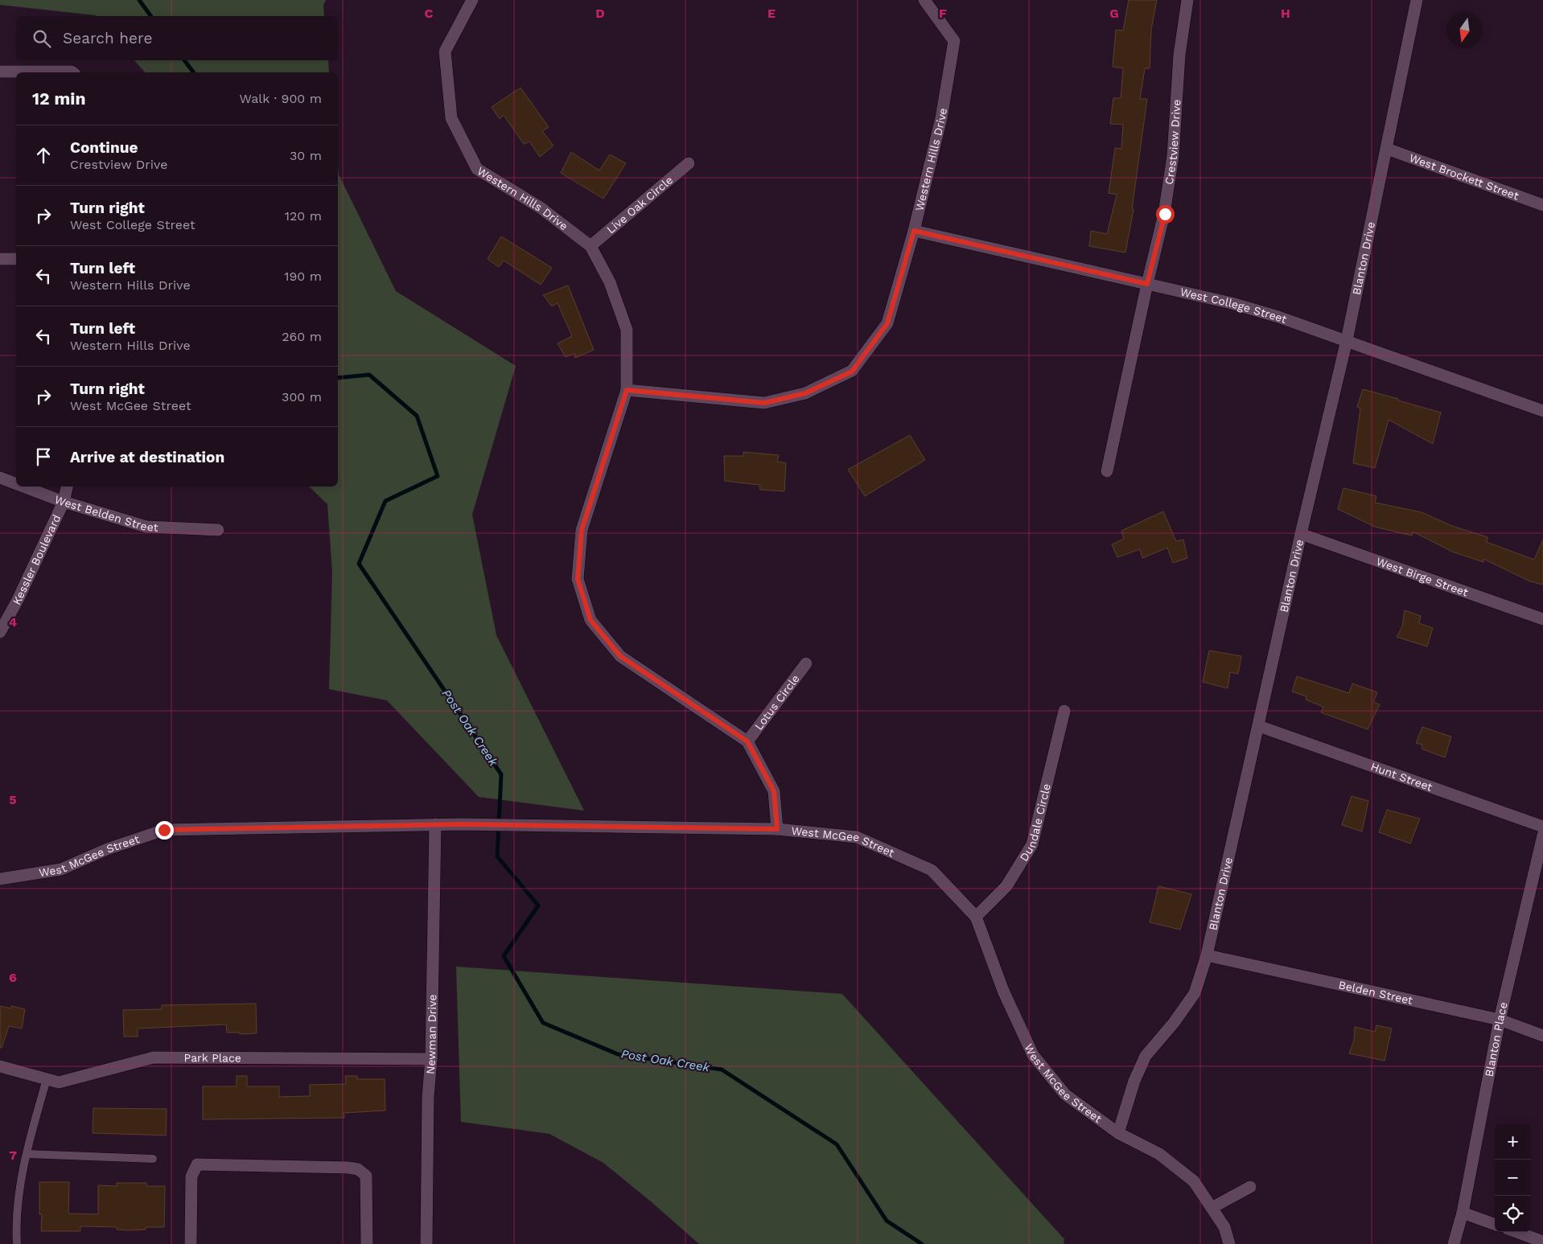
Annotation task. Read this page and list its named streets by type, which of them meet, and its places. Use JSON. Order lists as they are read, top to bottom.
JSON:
{
  "streets": {
    "street": [
      "Crestview Drive",
      "Western Hills Drive",
      "West Brockett Street",
      "Live Oak Circle",
      "Blanton Drive",
      "West College Street",
      "West Belden Street",
      "Kessler Boulevard",
      "West Birge Street",
      "Lotus Circle",
      "Hunt Street",
      "Dundale Circle",
      "West McGee Street",
      "Belden Street",
      "Newman Drive",
      "Blanton Place",
      "Park Place"
    ]
  },
  "crossings": [
    ["Crestview Drive", "West College Street"],
    ["Western Hills Drive", "Live Oak Circle"],
    ["Western Hills Drive", "West College Street"],
    ["Western Hills Drive", "Lotus Circle"],
    ["Western Hills Drive", "West McGee Street"],
    ["West Brockett Street", "Blanton Drive"],
    ["Blanton Drive", "West College Street"],
    ["Blanton Drive", "West Birge Street"],
    ["Blanton Drive", "Hunt Street"],
    ["Blanton Drive", "West McGee Street"],
    ["Blanton Drive", "Belden Street"],
    ["West Belden Street", "Kessler Boulevard"],
    ["Dundale Circle", "West McGee Street"],
    ["West McGee Street", "Newman Drive"],
    ["Belden Street", "Blanton Place"],
    ["Newman Drive", "Park Place"]
  ],
  "water": ["Post Oak Creek"],
  "north": "bottom",
  "page": {
    "search": "Search here",
    "heading": ["12 min", "Walk · 900 m"],
    "list": [
      ["Continue", "Crestview Drive", "30 m"],
      ["Turn right", "West College Street", "120 m"],
      ["Turn left", "Western Hills Drive", "190 m"],
      ["Turn left", "Western Hills Drive", "260 m"],
      ["Turn right", "West McGee Street", "300 m"],
      "Arrive at destination"
    ],
    "map_buttons": ["+", "−"]
  },
  "grid": {
    "columns": [
      "C",
      "D",
      "E",
      "F",
      "G",
      "H"
    ],
    "rows": [
      "4",
      "5",
      "6",
      "7"
    ]
  }
}
